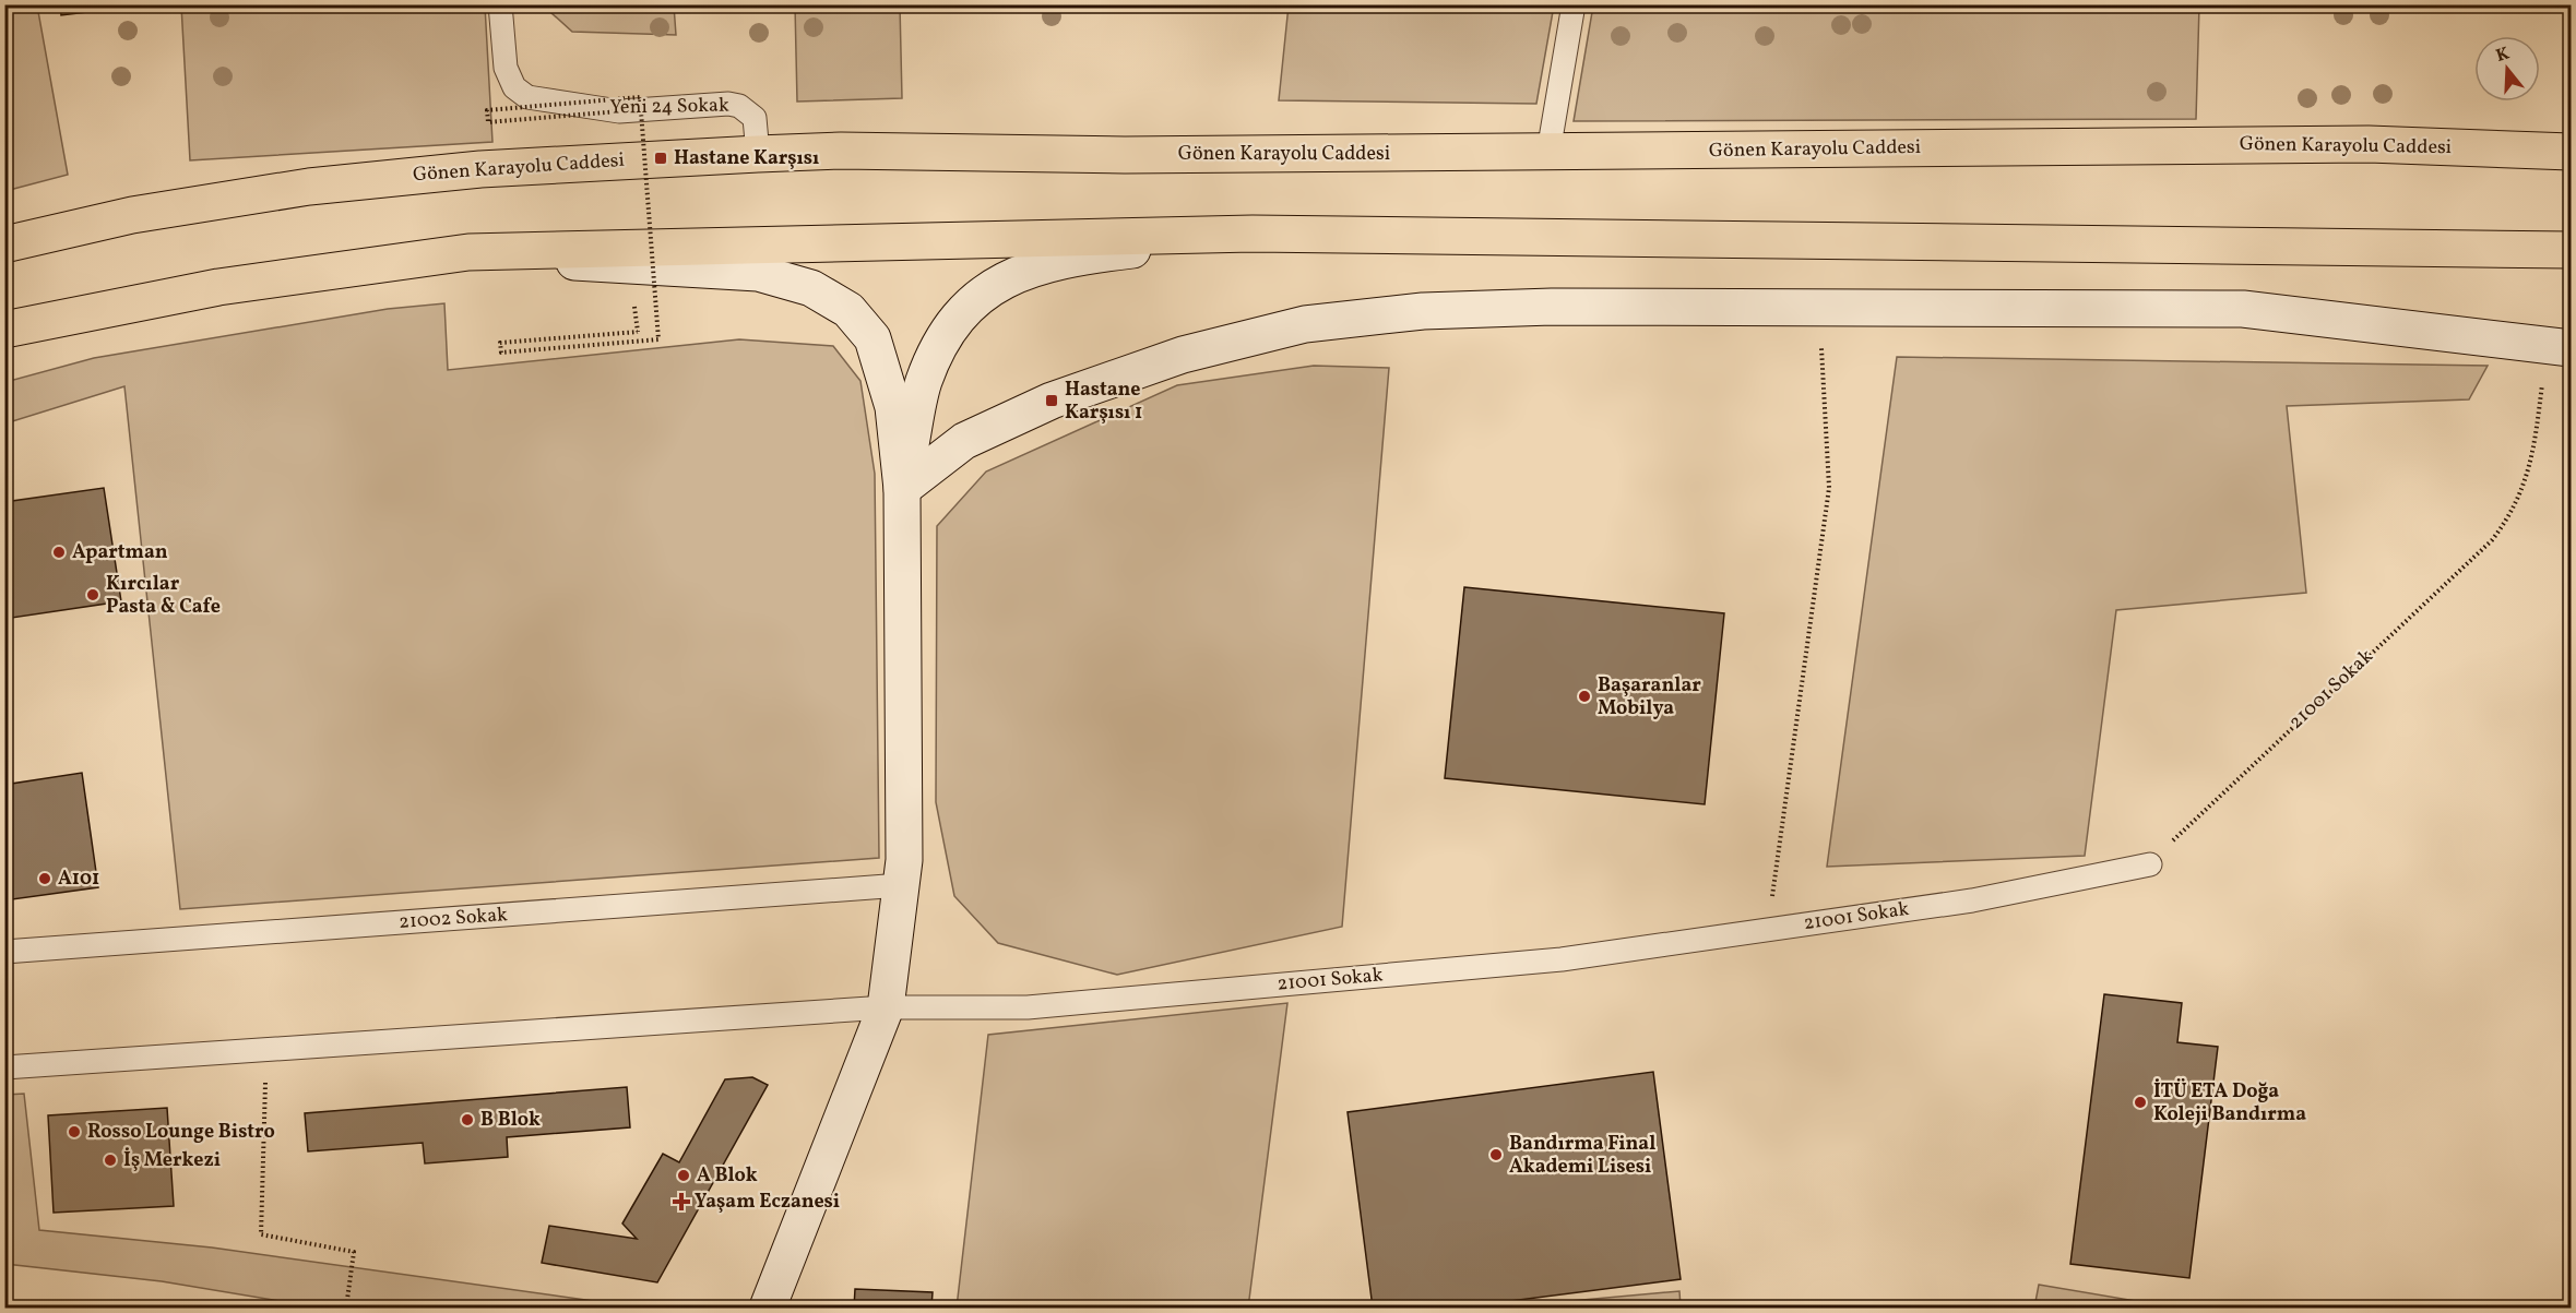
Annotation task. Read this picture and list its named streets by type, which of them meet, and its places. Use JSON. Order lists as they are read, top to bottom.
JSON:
{
  "streets": {
    "highway": ["Gönen Karayolu Caddesi"],
    "lane": ["Yeni 24 Sokak", "21001 Sokak", "21002 Sokak"]
  },
  "crossings": [
    ["Yeni 24 Sokak", "Gönen Karayolu Caddesi"]
  ],
  "places": {
    "transit": ["Hastane Karşısı", "Hastane Karşısı 1"],
    "other": [
      "Apartman",
      "Kırcılar Pasta & Cafe",
      "Başaranlar Mobilya",
      "A101",
      "İTÜ ETA Doğa Koleji Bandırma",
      "B Blok",
      "Rosso Lounge Bistro",
      "Bandırma Final Akademi Lisesi",
      "İş Merkezi",
      "A Blok"
    ],
    "health": ["Yaşam Eczanesi"]
  },
  "north": "top"
}
